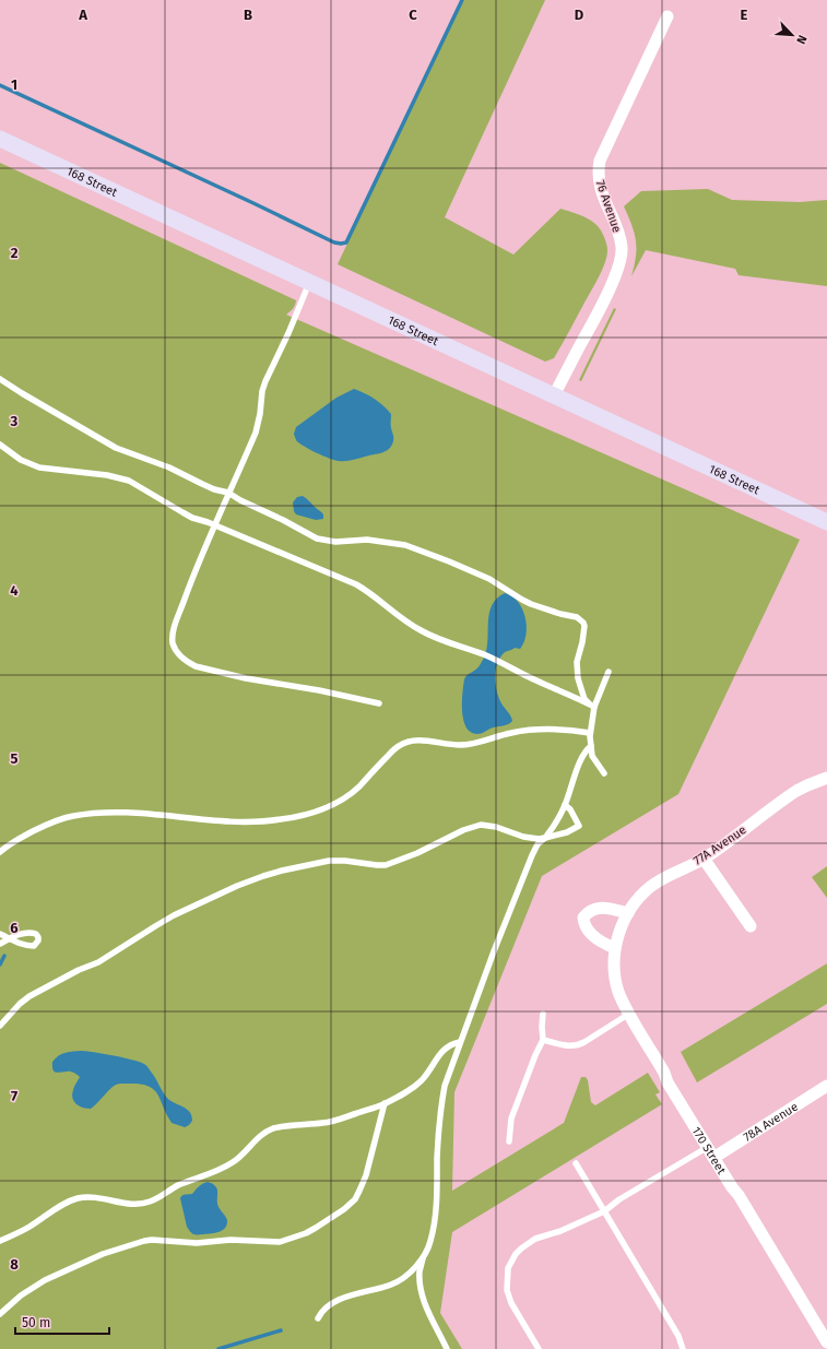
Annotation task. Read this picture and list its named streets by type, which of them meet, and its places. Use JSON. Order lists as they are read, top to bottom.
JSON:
{
  "streets": {
    "main road": ["168 Street"],
    "street": [
      "76 Avenue",
      "77A Avenue",
      "78A Avenue",
      "170 Street"
    ]
  },
  "crossings": [
    ["168 Street", "76 Avenue"],
    ["77A Avenue", "170 Street"],
    ["78A Avenue", "170 Street"]
  ],
  "scale_bar": "50 m",
  "north": "bottom right",
  "grid": {
    "columns": [
      "A",
      "B",
      "C",
      "D",
      "E"
    ],
    "rows": [
      "1",
      "2",
      "3",
      "4",
      "5",
      "6",
      "7",
      "8"
    ]
  }
}
